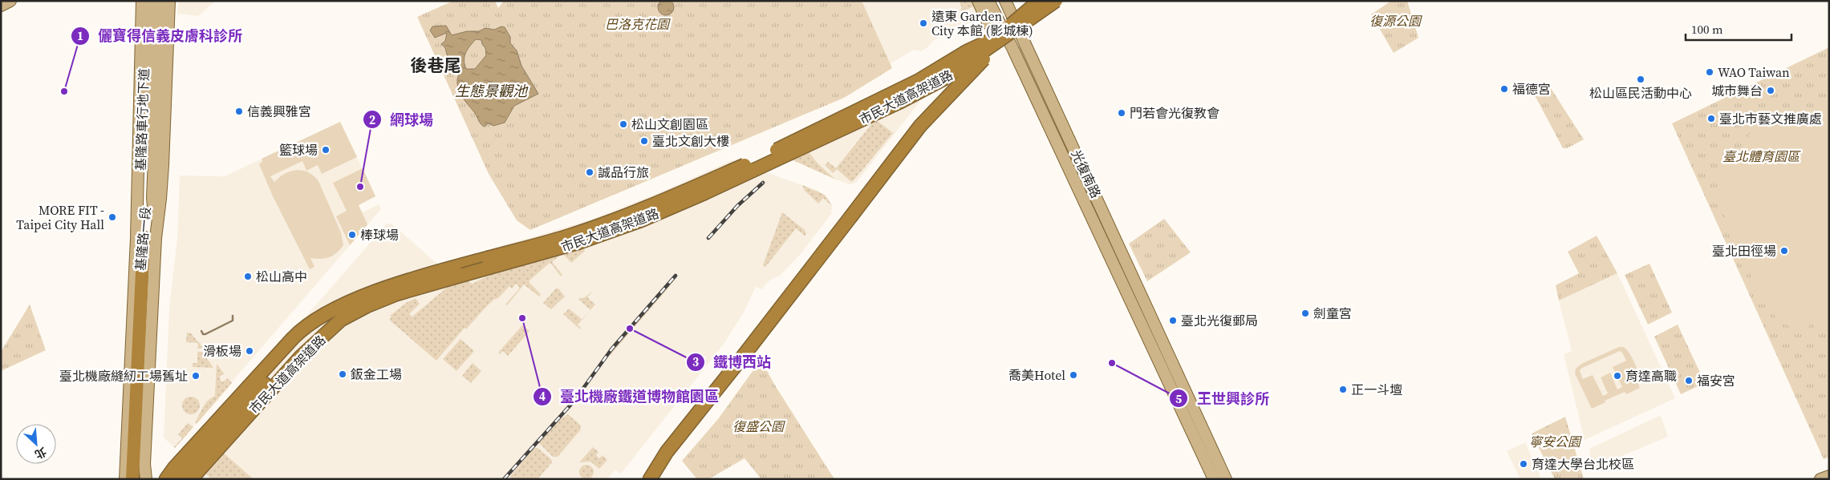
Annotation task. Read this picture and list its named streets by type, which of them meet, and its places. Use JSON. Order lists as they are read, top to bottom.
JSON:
{
  "streets": {
    "highway": ["市民大道高架道路"],
    "main road": ["基隆路車行地下道", "光復南路", "基隆路一段"]
  },
  "crossings": [
    ["基隆路車行地下道", "基隆路一段"]
  ],
  "districts": ["後巷尾"],
  "water": ["生態景觀池"],
  "parks": [
    "復源公園",
    "巴洛克花園",
    "臺北體育園區",
    "復盛公園",
    "寧安公園"
  ],
  "places": [
    "遠東 Garden City 本館 (影城棟)",
    "WAO Taiwan",
    "松山區民活動中心",
    "福德宮",
    "城市舞台",
    "儷寶得信義皮膚科診所",
    "信義興雅宮",
    "門若會光復教會",
    "臺北市藝文推廣處",
    "松山文創園區",
    "臺北文創大樓",
    "籃球場",
    "誠品行旅",
    "網球場",
    "MORE FIT - Taipei City Hall",
    "棒球場",
    "臺北田徑場",
    "松山高中",
    "劍童宮",
    "臺北機廠鐵道博物館園區",
    "臺北光復郵局",
    "鐵博西站",
    "滑板場",
    "王世興診所",
    "鈑金工場",
    "喬美Hotel",
    "臺北機廠縫紉工場舊址",
    "育達高職",
    "福安宮",
    "正一斗壇",
    "育達大學台北校區"
  ],
  "scale_bar": "100 m",
  "north": "bottom right"
}
